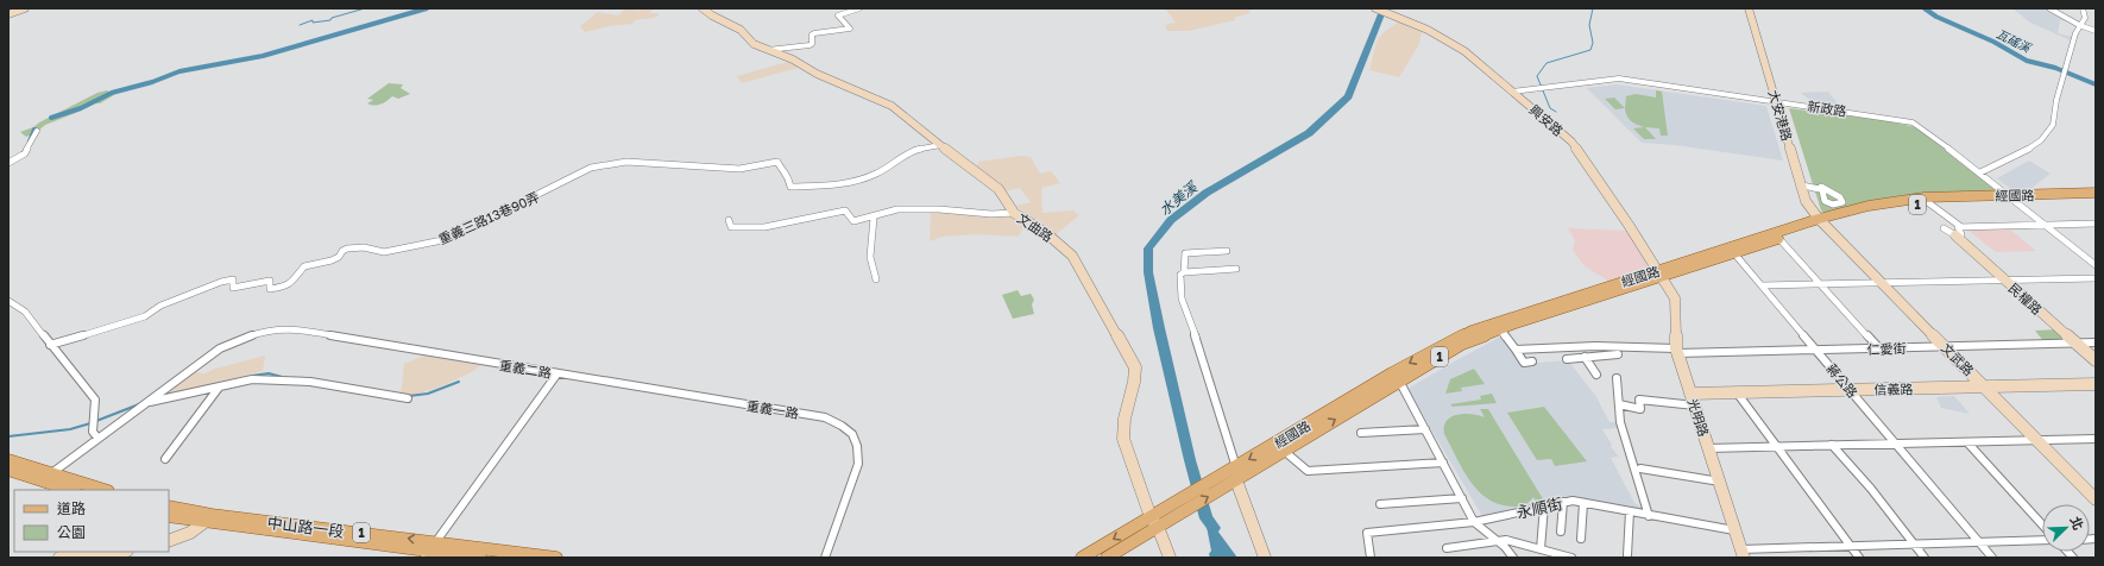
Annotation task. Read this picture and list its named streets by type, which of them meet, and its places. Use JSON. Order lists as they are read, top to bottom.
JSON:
{
  "streets": {
    "main road": ["經國路", "1", "中山路一段"],
    "street": [
      "新政路",
      "大安港路",
      "興安路",
      "重義三路13巷90弄",
      "文曲路",
      "民權路",
      "仁愛街",
      "文武路",
      "重義二路",
      "蔣公路",
      "信義路",
      "重義一路",
      "光明路",
      "永順街"
    ]
  },
  "crossings": [
    ["新政路", "大安港路"],
    ["新政路", "興安路"],
    ["新政路", "經國路"],
    ["大安港路", "經國路"],
    ["大安港路", "文武路"],
    ["興安路", "經國路"],
    ["興安路", "光明路"],
    ["經國路", "1"],
    ["經國路", "文武路"],
    ["經國路", "蔣公路"],
    ["經國路", "光明路"],
    ["1", "文曲路"],
    ["重義三路13巷90弄", "文曲路"],
    ["民權路", "仁愛街"],
    ["仁愛街", "文武路"],
    ["仁愛街", "蔣公路"],
    ["仁愛街", "光明路"],
    ["文武路", "信義路"],
    ["重義二路", "重義一路"],
    ["重義二路", "中山路一段"],
    ["蔣公路", "信義路"],
    ["信義路", "光明路"],
    ["光明路", "永順街"]
  ],
  "water": ["瓦磘溪", "水美溪"],
  "legend": ["道路", "公園"],
  "north": "top right"
}
